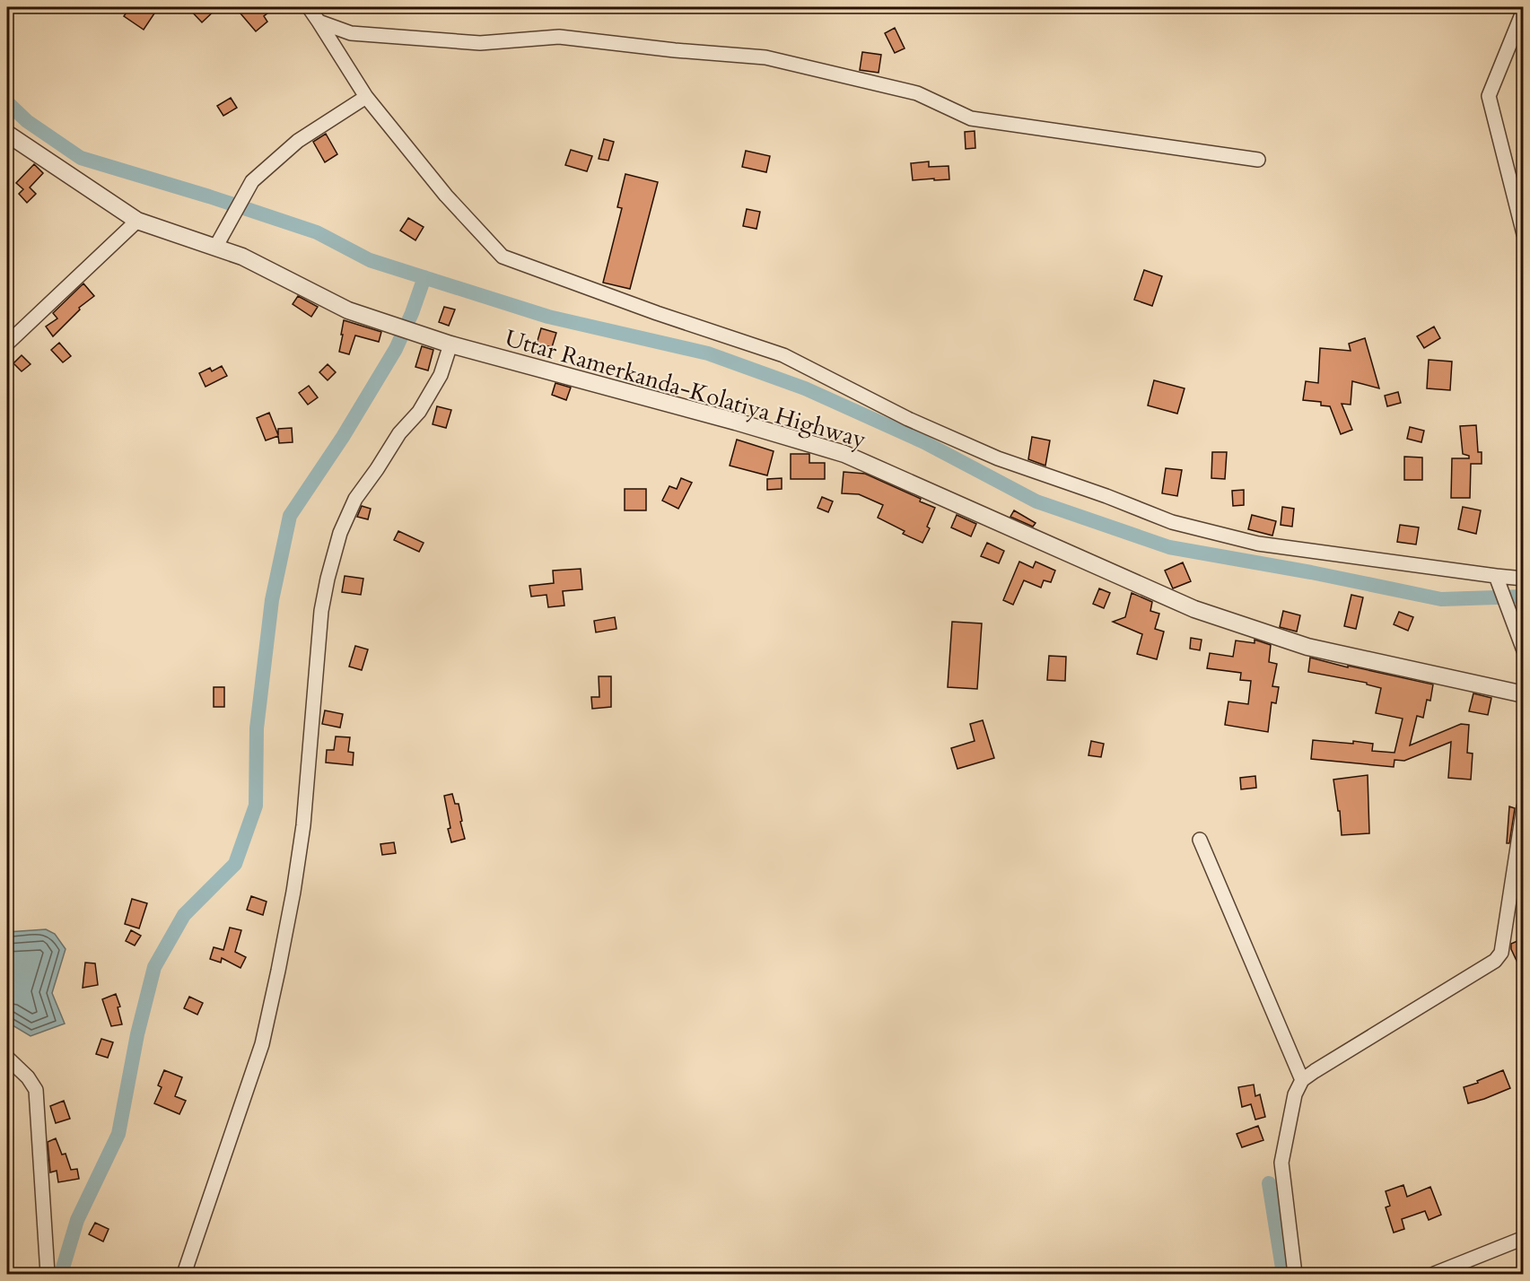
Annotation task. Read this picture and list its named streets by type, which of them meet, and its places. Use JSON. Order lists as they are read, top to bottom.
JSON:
{
  "streets": {
    "street": ["Uttar Ramerkanda-Kolatiya Highway"]
  }
}
